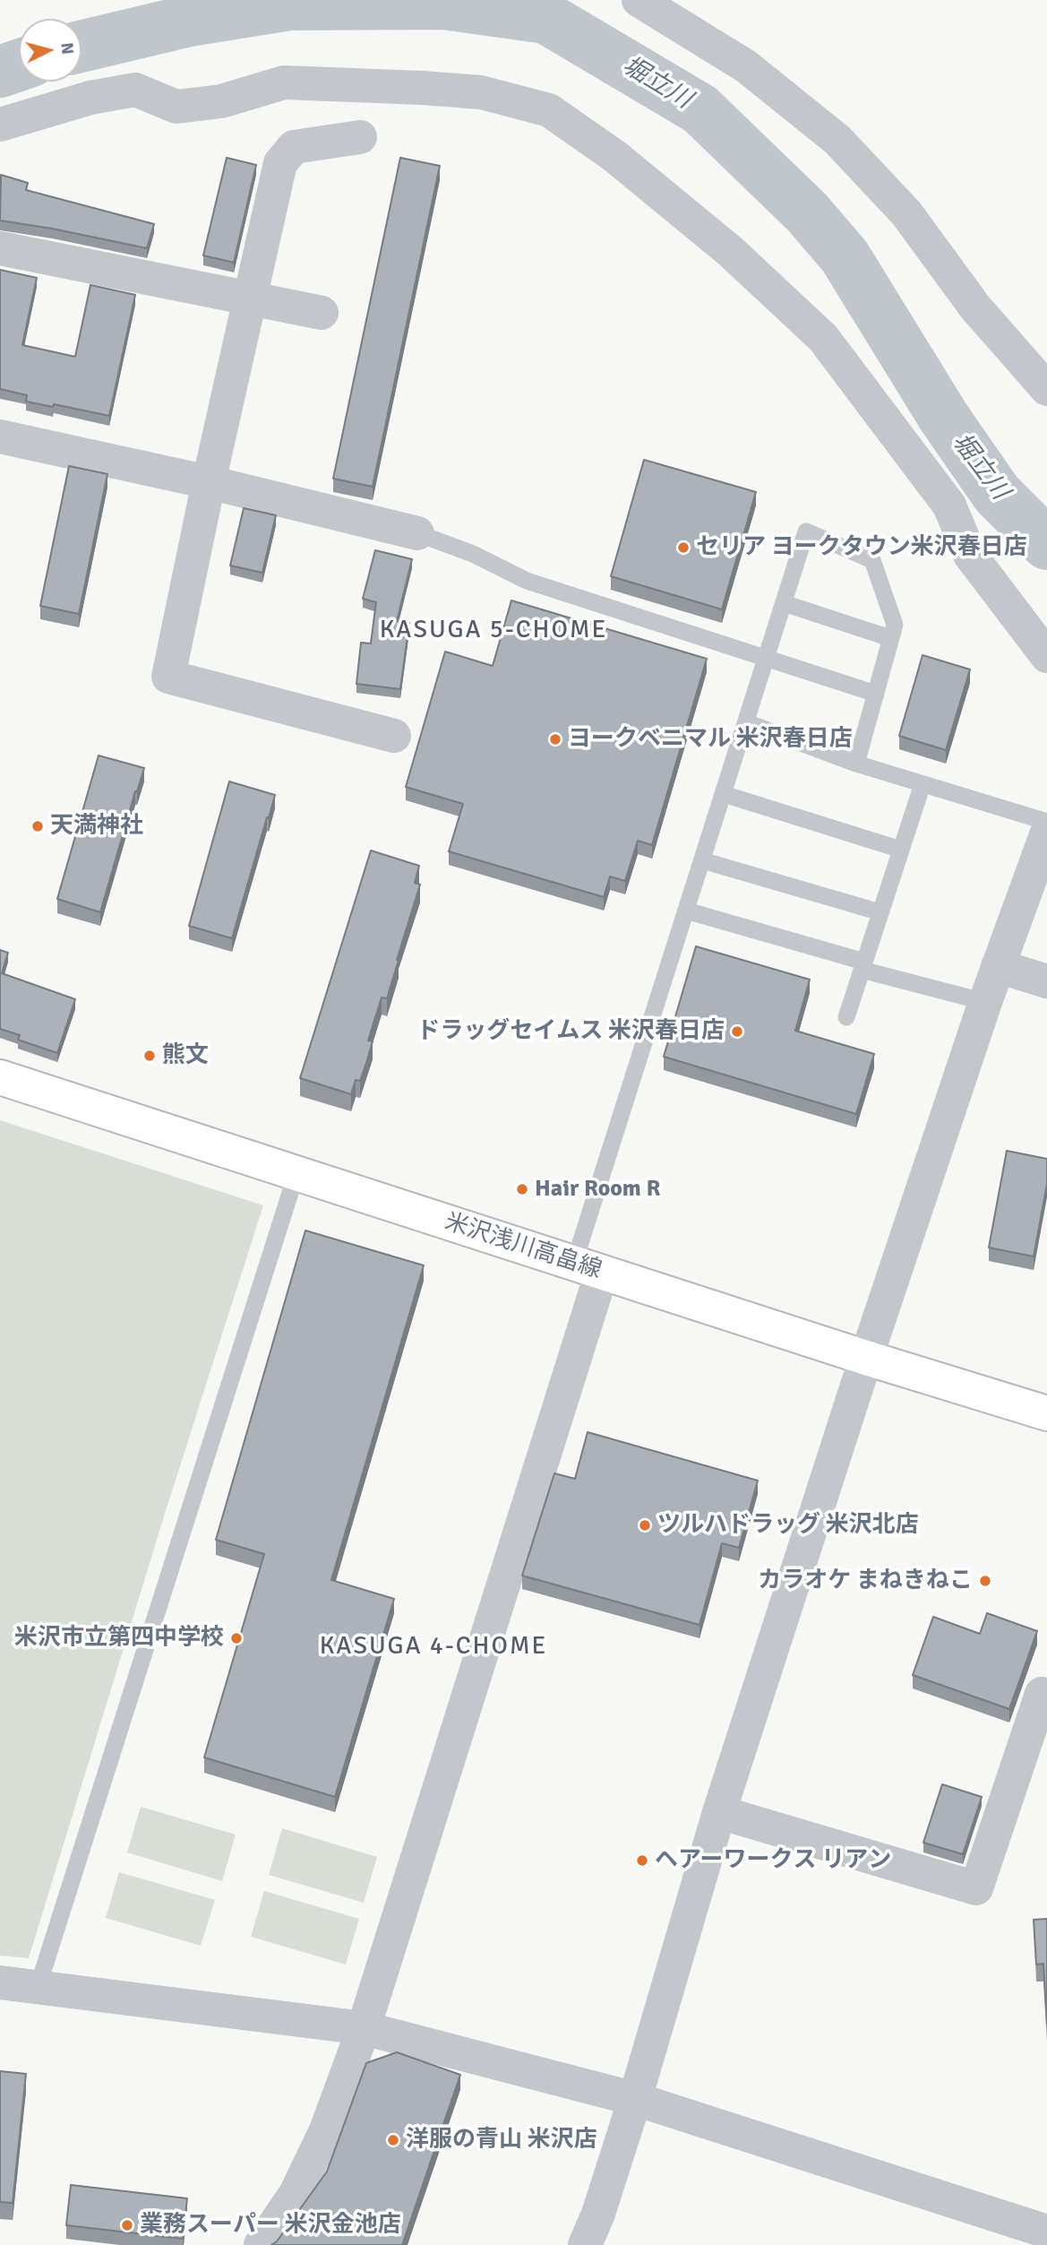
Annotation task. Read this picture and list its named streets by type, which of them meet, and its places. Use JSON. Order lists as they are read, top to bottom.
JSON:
{
  "streets": {
    "main road": ["米沢浅川高畠線"]
  },
  "districts": ["KASUGA 5-CHOME", "KASUGA 4-CHOME"],
  "water": ["堀立川"],
  "places": [
    "セリア ヨークタウン米沢春日店",
    "ヨークベニマル 米沢春日店",
    "天満神社",
    "ドラッグセイムス 米沢春日店",
    "熊文",
    "Hair Room R",
    "ツルハドラッグ 米沢北店",
    "カラオケ まねきねこ",
    "米沢市立第四中学校",
    "ヘアーワークス リアン",
    "洋服の青山 米沢店",
    "業務スーパー 米沢金池店"
  ],
  "north": "right"
}
